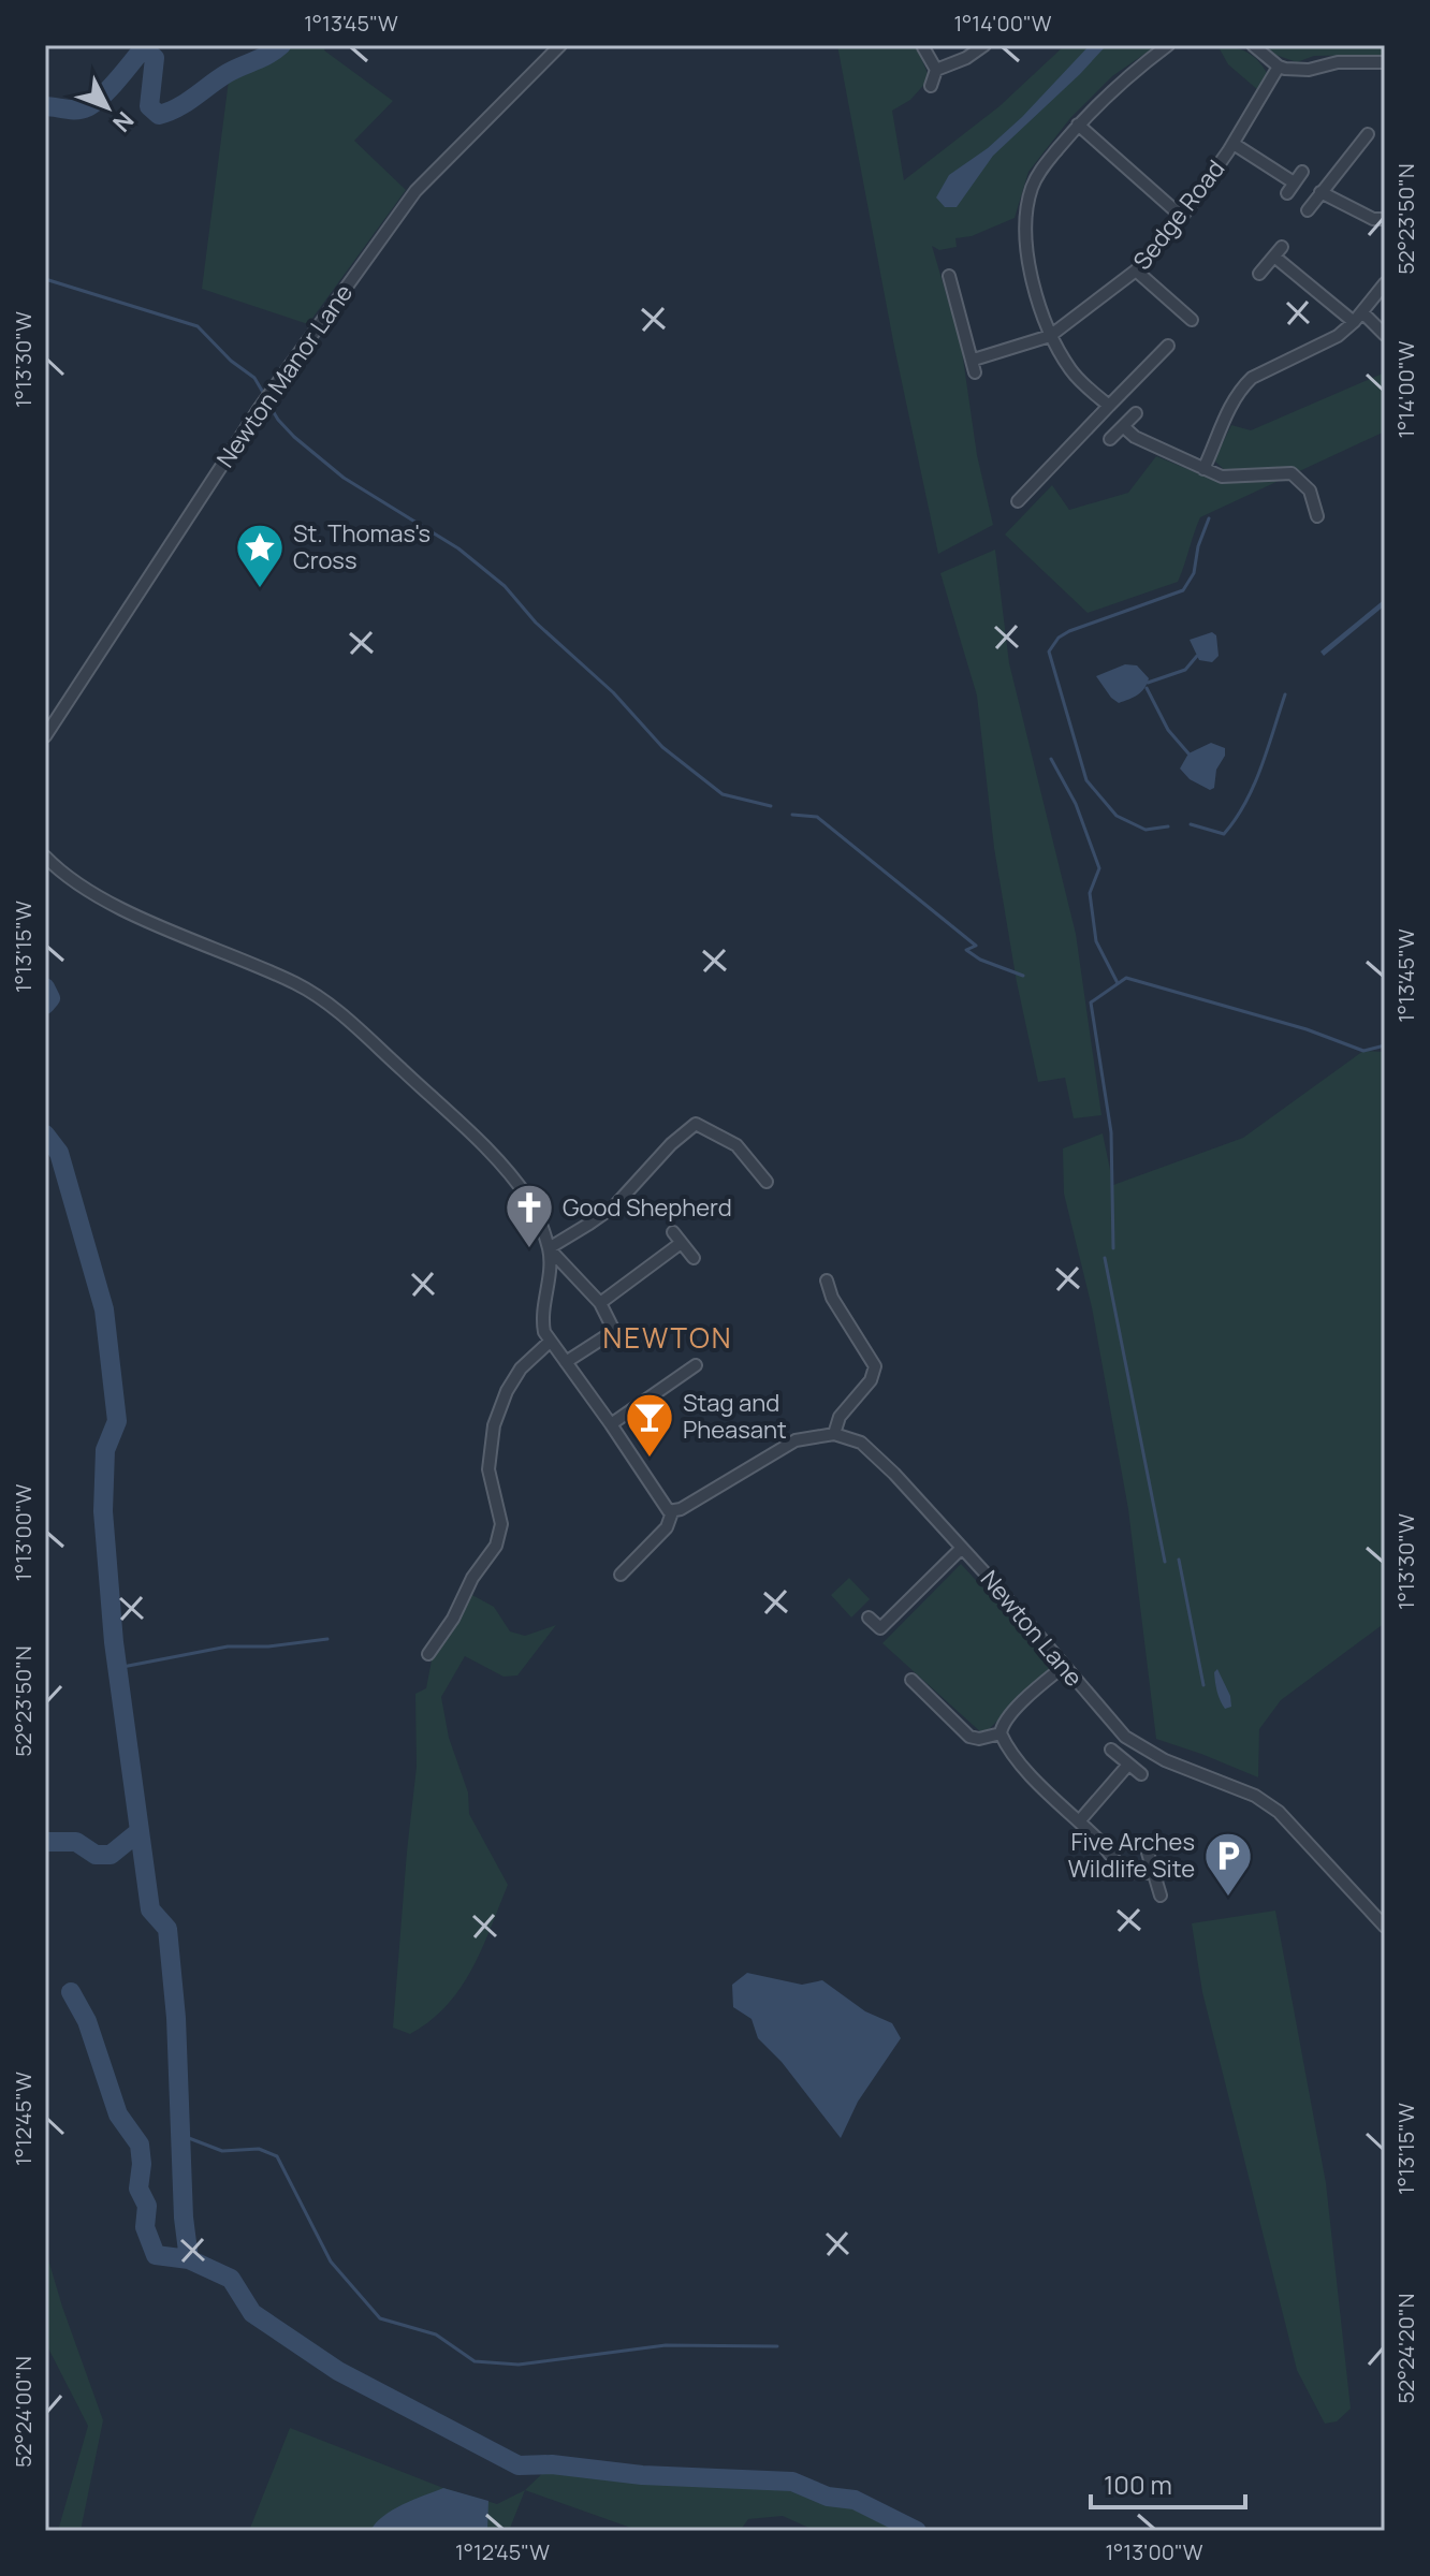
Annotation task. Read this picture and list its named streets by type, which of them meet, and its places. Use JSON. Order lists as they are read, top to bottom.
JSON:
{
  "streets": {
    "street": ["Sedge Road", "Newton Manor Lane", "Newton Lane"]
  },
  "districts": ["NEWTON"],
  "places": {
    "place": ["St. Thomas's Cross"],
    "church": ["Good Shepherd"],
    "bar": ["Stag and Pheasant"],
    "parking": ["Five Arches Wildlife Site"]
  },
  "scale_bar": "100 m",
  "north": "bottom right",
  "coordinates": [
    "1°13'45\"W",
    "1°14'00\"W",
    "52°23'50\"N",
    "1°13'30\"W",
    "1°13'15\"W",
    "1°13'00\"W",
    "1°12'45\"W",
    "52°24'20\"N",
    "52°24'00\"N"
  ]
}
